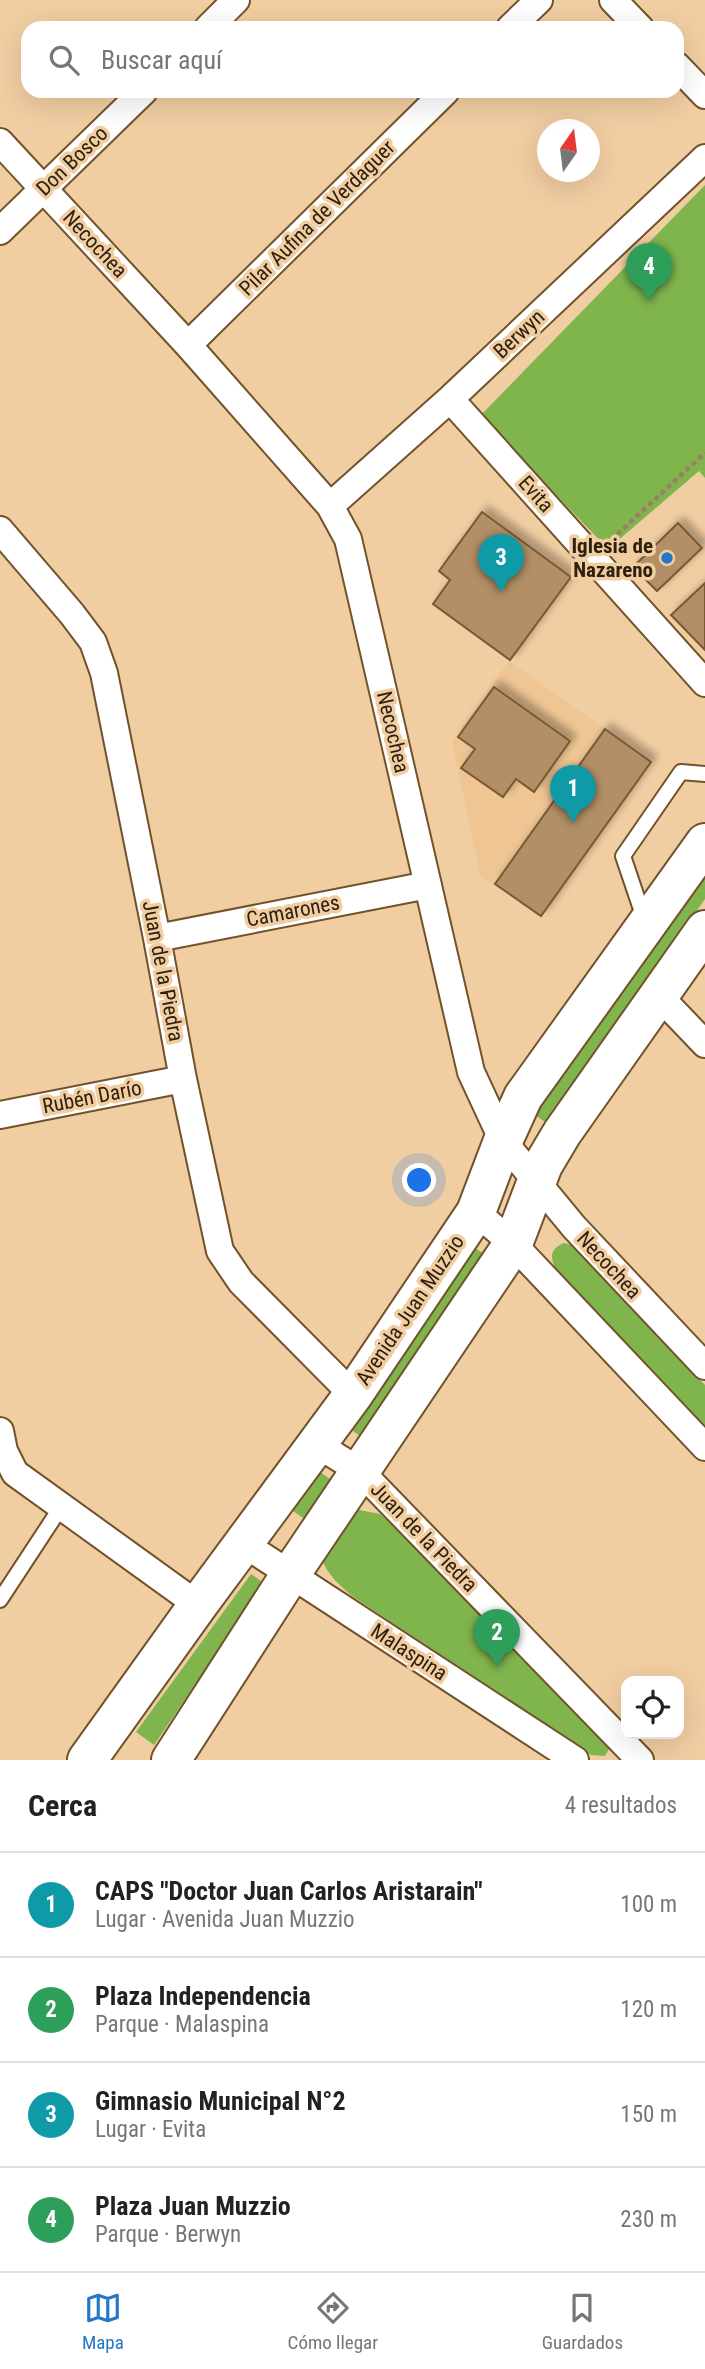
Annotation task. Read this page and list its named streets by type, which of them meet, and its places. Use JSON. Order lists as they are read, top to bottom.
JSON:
{
  "streets": {
    "main road": ["Avenida Juan Muzzio"],
    "street": [
      "Don Bosco",
      "Pilar Aufina de Verdaguer",
      "Necochea",
      "Berwyn",
      "Evita",
      "Camarones",
      "Juan de la Piedra",
      "Rubén Darío",
      "Malaspina"
    ]
  },
  "crossings": [
    ["Don Bosco", "Necochea"],
    ["Pilar Aufina de Verdaguer", "Necochea"],
    ["Necochea", "Berwyn"],
    ["Necochea", "Camarones"],
    ["Necochea", "Avenida Juan Muzzio"],
    ["Berwyn", "Evita"],
    ["Camarones", "Juan de la Piedra"],
    ["Juan de la Piedra", "Rubén Darío"],
    ["Juan de la Piedra", "Avenida Juan Muzzio"],
    ["Avenida Juan Muzzio", "Malaspina"]
  ],
  "places": ["Iglesia de Nazareno"],
  "north": "top",
  "page": {
    "search": "Buscar aquí",
    "pins": [
      "4",
      "3",
      "1",
      "2"
    ],
    "heading": ["Cerca", "4 resultados"],
    "list": [
      {
        "mark": "1",
        "name": "CAPS \"Doctor Juan Carlos Aristarain\"",
        "note": "Lugar · Avenida Juan Muzzio",
        "value": "100 m"
      },
      {
        "mark": "2",
        "name": "Plaza Independencia",
        "note": "Parque · Malaspina",
        "value": "120 m"
      },
      {
        "mark": "3",
        "name": "Gimnasio Municipal N°2",
        "note": "Lugar · Evita",
        "value": "150 m"
      },
      {
        "mark": "4",
        "name": "Plaza Juan Muzzio",
        "note": "Parque · Berwyn",
        "value": "230 m"
      }
    ],
    "nav": ["Mapa", "Cómo llegar", "Guardados"]
  }
}
